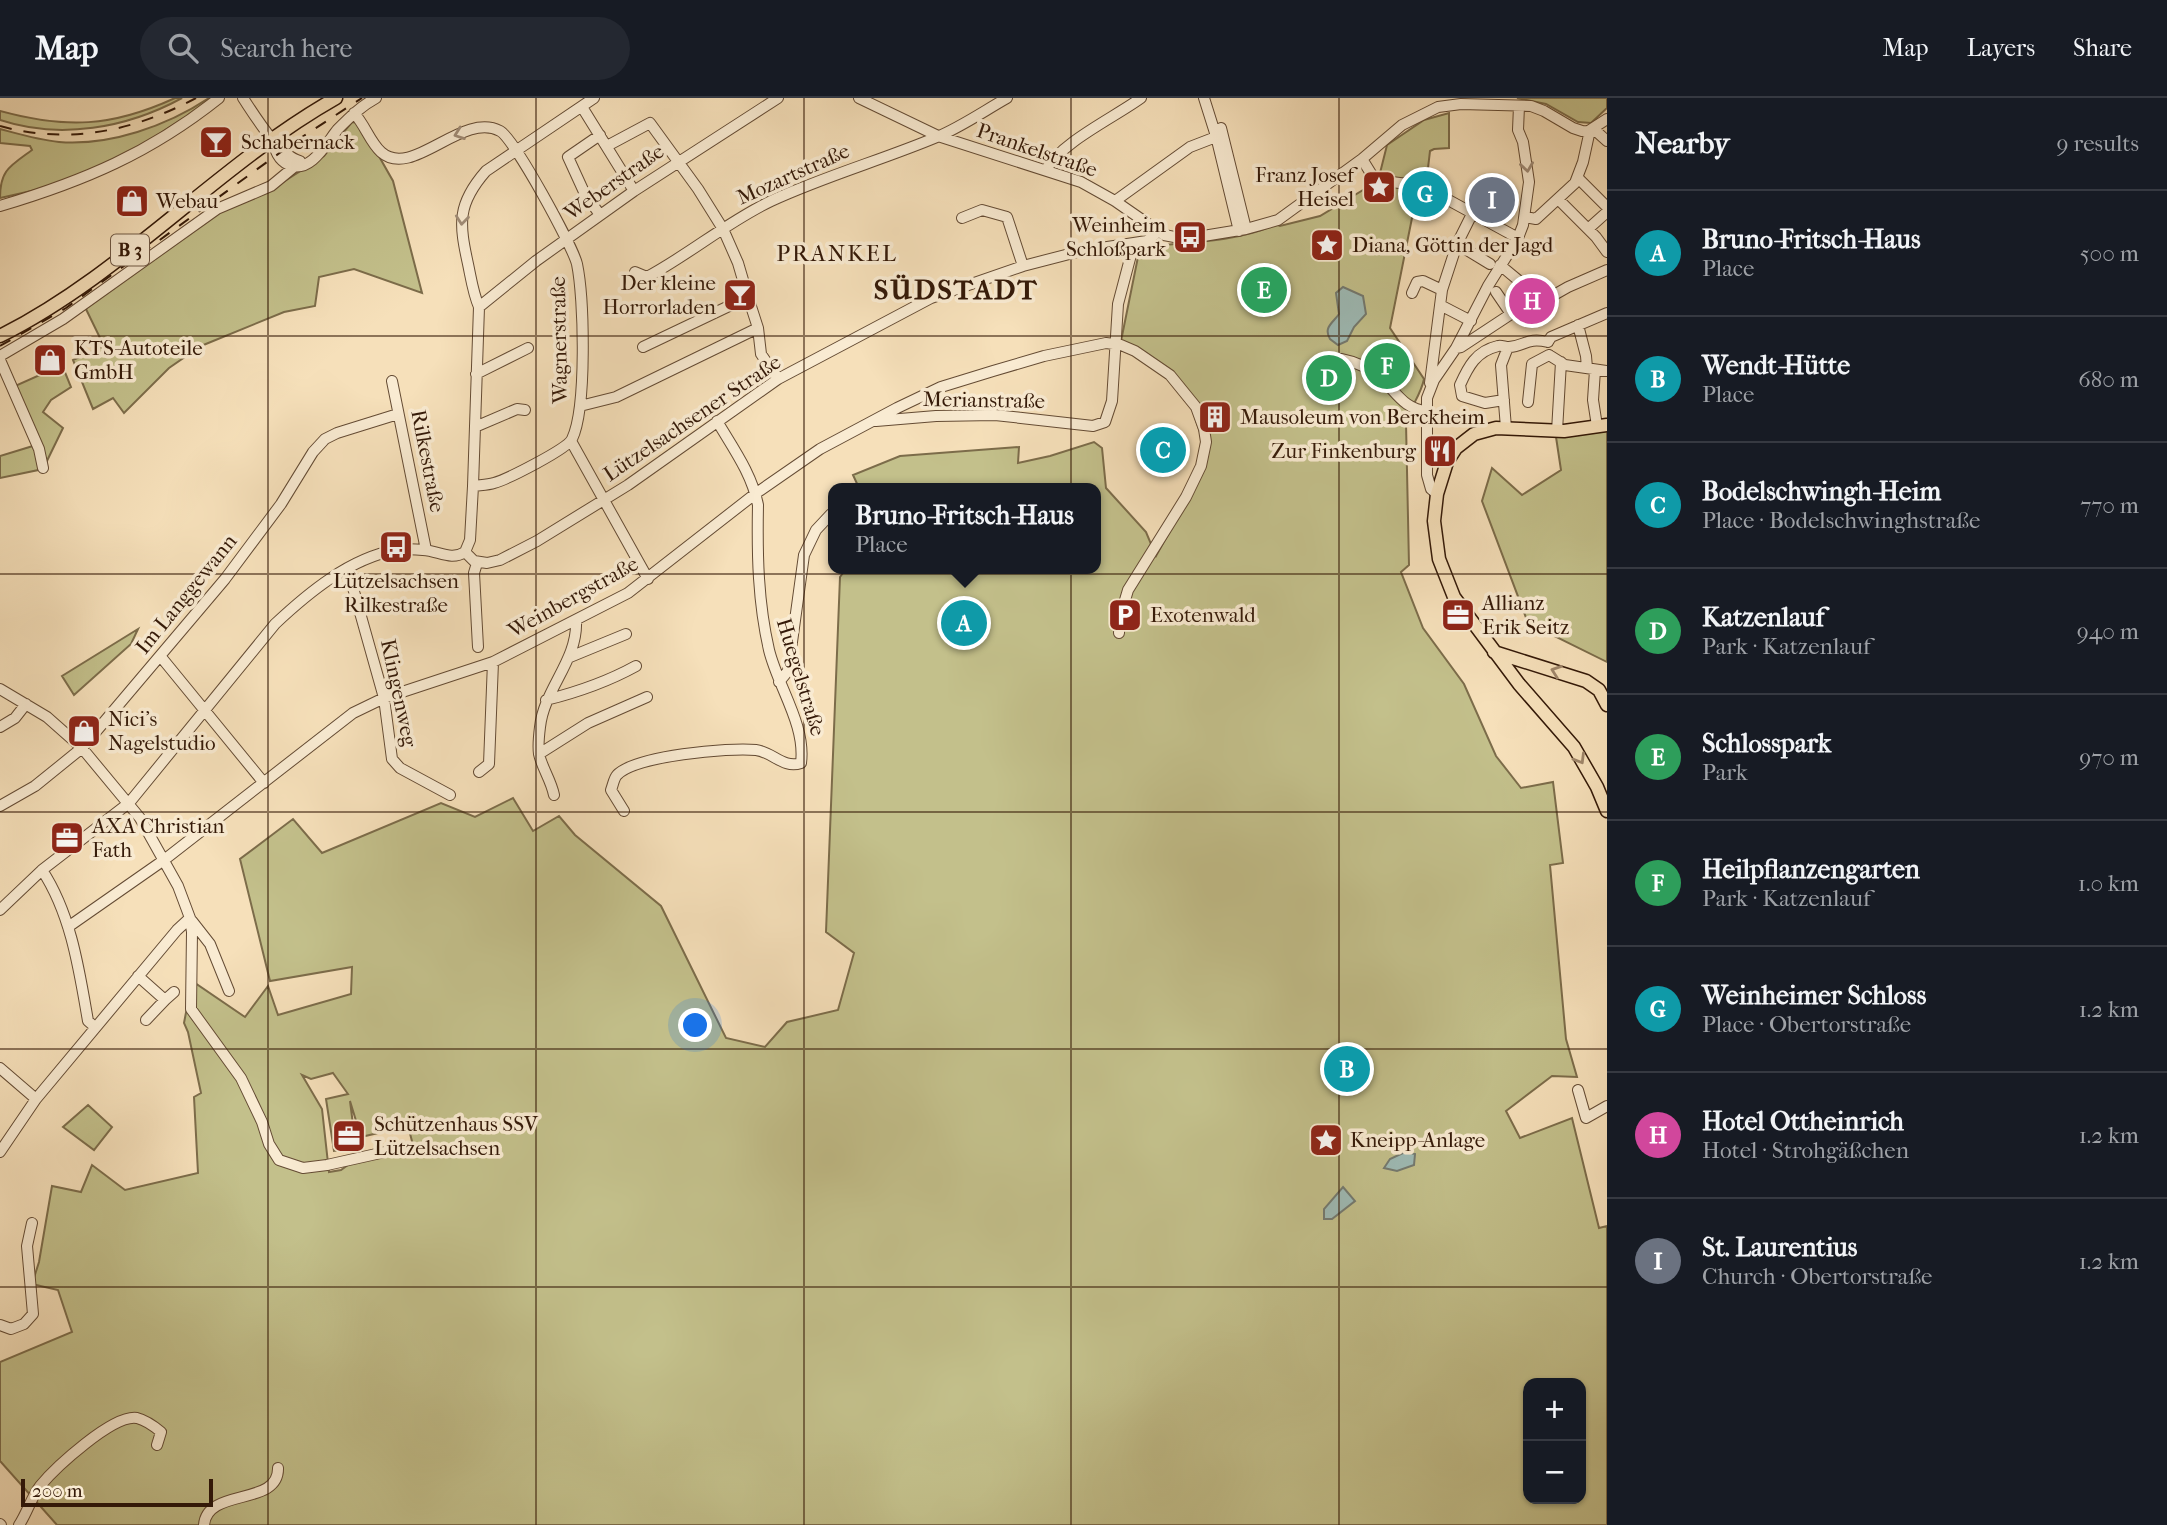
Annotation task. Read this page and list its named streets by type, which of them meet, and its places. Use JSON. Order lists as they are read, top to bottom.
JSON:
{
  "streets": {
    "main road": ["B 3"],
    "street": [
      "Prankelstraße",
      "Mozartstraße",
      "Weberstraße",
      "Wagnerstraße",
      "Merianstraße",
      "Lützelsachsener Straße",
      "Rilkestraße",
      "Im Langgewann",
      "Weinbergstraße",
      "Huegelstraße",
      "Klingenweg"
    ]
  },
  "crossings": [
    ["Prankelstraße", "Mozartstraße"],
    ["Prankelstraße", "Lützelsachsener Straße"],
    ["Weberstraße", "Wagnerstraße"],
    ["Merianstraße", "Weinbergstraße"],
    ["Lützelsachsener Straße", "Huegelstraße"],
    ["Rilkestraße", "Im Langgewann"],
    ["Weinbergstraße", "Huegelstraße"],
    ["Weinbergstraße", "Klingenweg"]
  ],
  "districts": ["PRANKEL", "SÜDSTADT"],
  "places": {
    "bar": ["Schabernack", "Der kleine Horrorladen"],
    "place": ["Franz Josef Heisel", "Diana, Göttin der Jagd", "Kneipp-Anlage"],
    "shop": ["Webau", "KTS-Autoteile GmbH", "Nici's Nagelstudio"],
    "bus stop": ["Weinheim Schloßpark", "Lützelsachsen Rilkestraße"],
    "building": ["Mausoleum von Berckheim"],
    "restaurant": ["Zur Finkenburg"],
    "parking": ["Exotenwald"],
    "office": ["Allianz Erik Seitz", "AXA Christian Fath", "Schützenhaus SSV Lützelsachsen"]
  },
  "scale_bar": "200 m",
  "page": {
    "header": "Map",
    "search": "Search here",
    "nav": ["Map", "Layers", "Share"],
    "heading": ["Nearby", "9 results"],
    "pins": [
      "G",
      "I",
      "E",
      "H",
      "F",
      "D",
      "C",
      "A",
      "B"
    ],
    "list": [
      {
        "mark": "A",
        "name": "Bruno-Fritsch-Haus",
        "note": "Place",
        "value": "500 m"
      },
      {
        "mark": "B",
        "name": "Wendt-Hütte",
        "note": "Place",
        "value": "680 m"
      },
      {
        "mark": "C",
        "name": "Bodelschwingh-Heim",
        "note": "Place · Bodelschwinghstraße",
        "value": "770 m"
      },
      {
        "mark": "D",
        "name": "Katzenlauf",
        "note": "Park · Katzenlauf",
        "value": "940 m"
      },
      {
        "mark": "E",
        "name": "Schlosspark",
        "note": "Park",
        "value": "970 m"
      },
      {
        "mark": "F",
        "name": "Heilpflanzengarten",
        "note": "Park · Katzenlauf",
        "value": "1.0 km"
      },
      {
        "mark": "G",
        "name": "Weinheimer Schloss",
        "note": "Place · Obertorstraße",
        "value": "1.2 km"
      },
      {
        "mark": "H",
        "name": "Hotel Ottheinrich",
        "note": "Hotel · Strohgäßchen",
        "value": "1.2 km"
      },
      {
        "mark": "I",
        "name": "St. Laurentius",
        "note": "Church · Obertorstraße",
        "value": "1.2 km"
      }
    ],
    "popup": ["Bruno-Fritsch-Haus", "Place"],
    "map_buttons": ["+", "−"],
    "scale": "200 m"
  }
}
